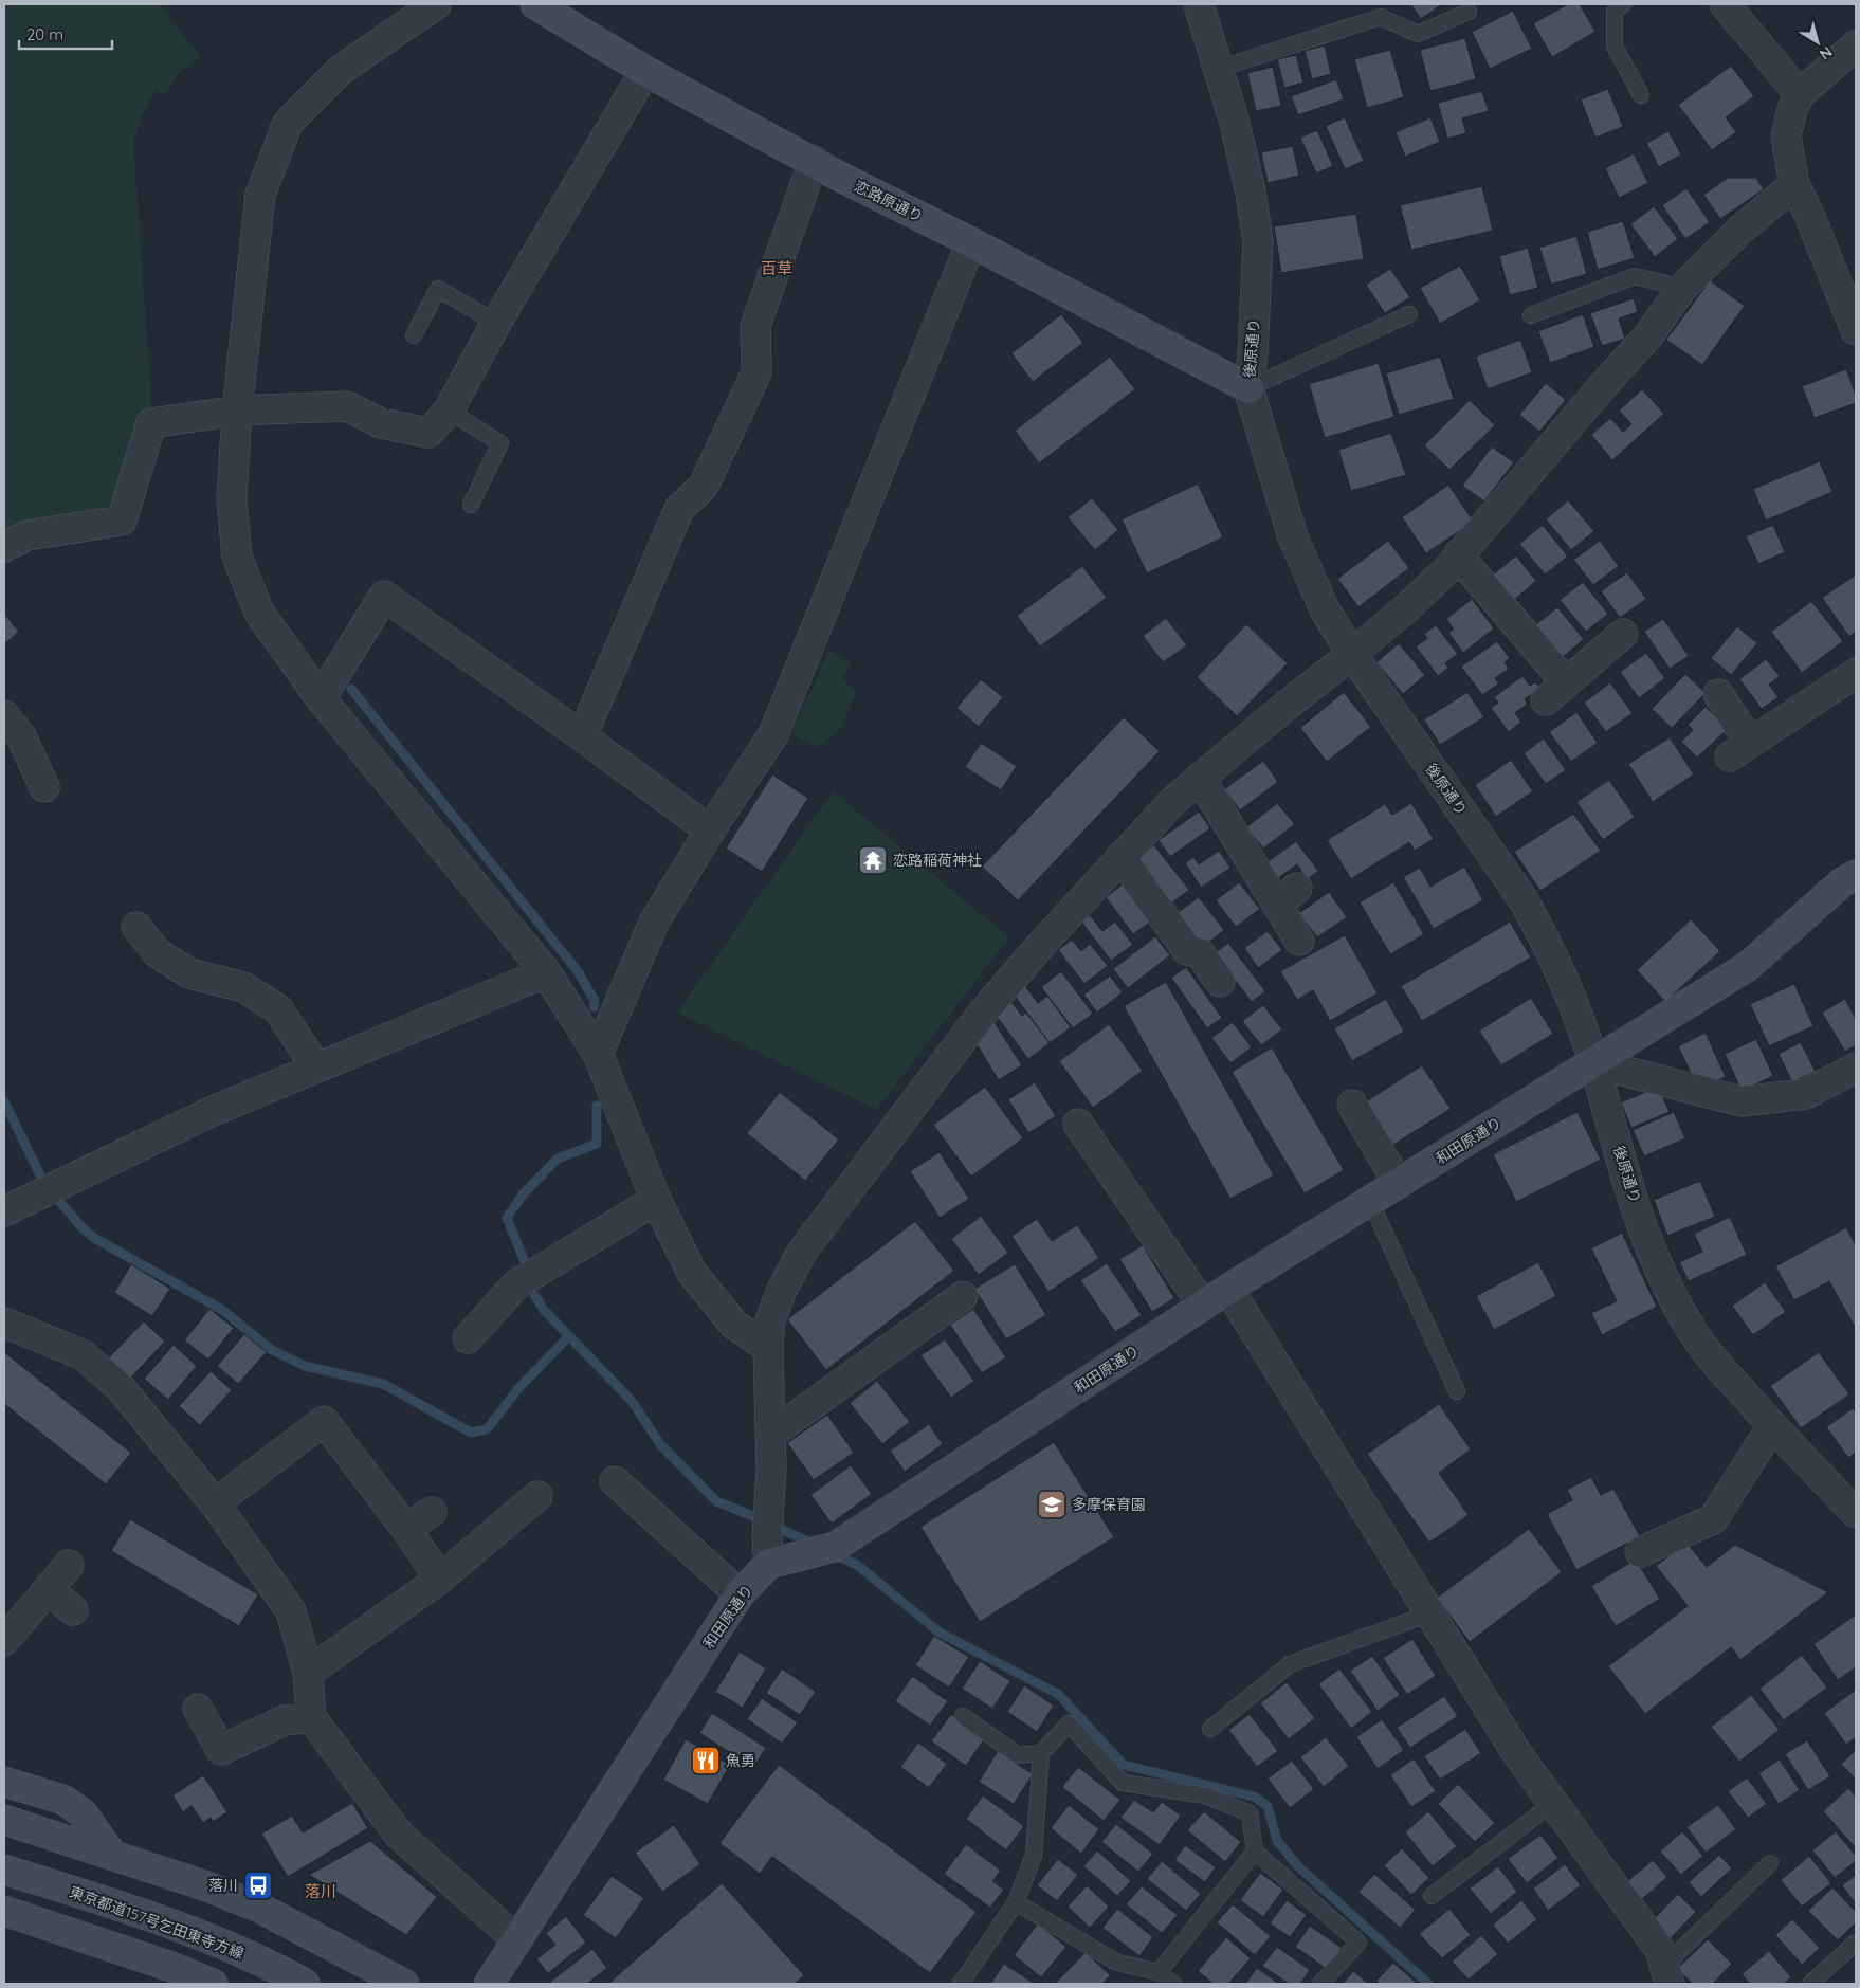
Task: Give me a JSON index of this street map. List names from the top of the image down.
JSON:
{
  "streets": {
    "street": [
      "恋路原通り",
      "後原通り",
      "和田原通り",
      "東京都道157号乞田東寺方線"
    ]
  },
  "crossings": [
    ["恋路原通り", "後原通り"],
    ["後原通り", "和田原通り"]
  ],
  "districts": ["百草", "落川"],
  "places": {
    "temple": ["恋路稲荷神社"],
    "school or university": ["多摩保育園"],
    "restaurant": ["魚勇"],
    "bus stop": ["落川"]
  },
  "scale_bar": "20 m",
  "north": "bottom right"
}
